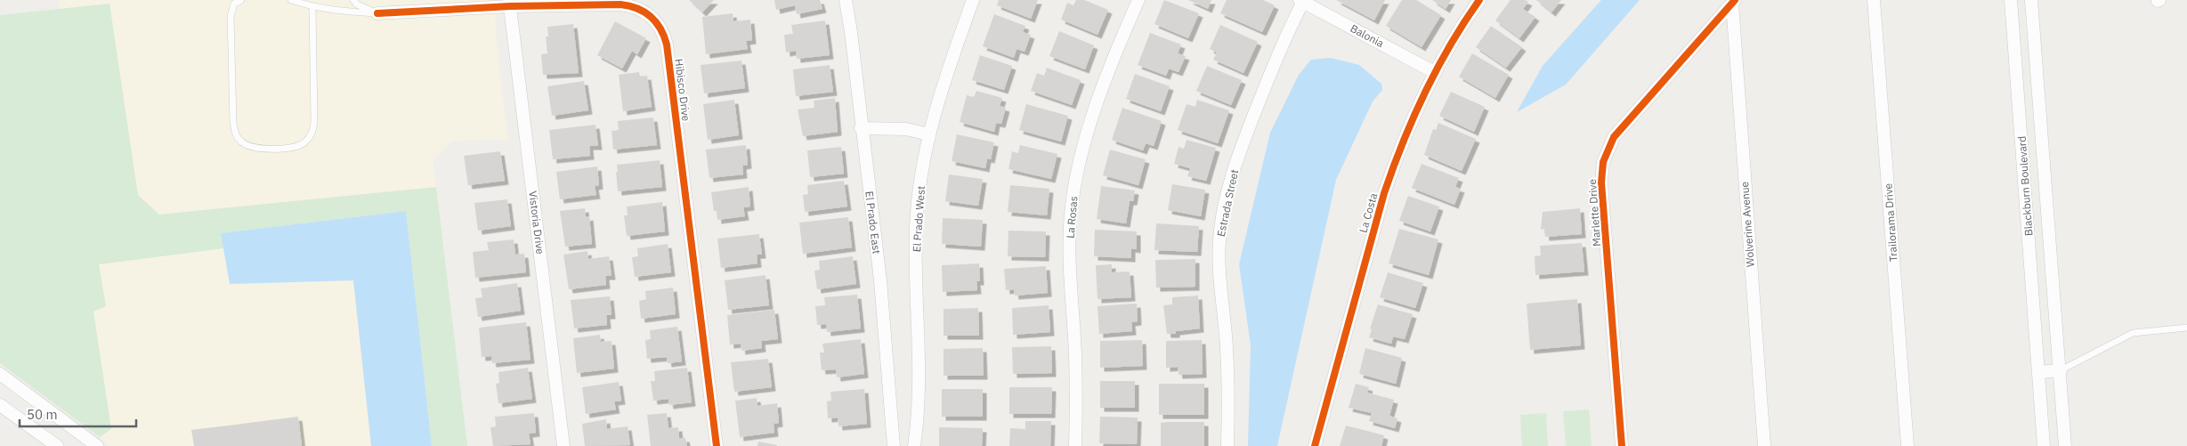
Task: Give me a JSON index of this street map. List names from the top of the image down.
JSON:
{
  "streets": {
    "street": [
      "Balonia",
      "Hibisco Drive",
      "Blackburn Boulevard",
      "Estrada Street",
      "La Costa",
      "Marlette Drive",
      "La Rosas",
      "El Prado West",
      "Vistoria Drive",
      "El Prado East",
      "Trailorama Drive",
      "Wolverine Avenue"
    ]
  },
  "crossings": [
    ["Balonia", "Estrada Street"],
    ["Balonia", "La Costa"],
    ["Hibisco Drive", "Vistoria Drive"],
    ["Marlette Drive", "Wolverine Avenue"]
  ],
  "scale_bar": "50 m"
}
